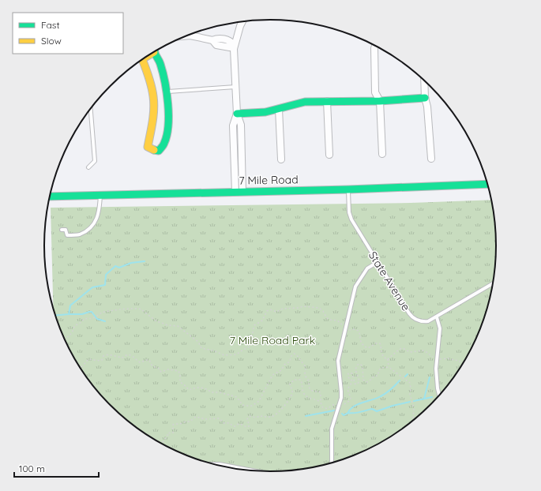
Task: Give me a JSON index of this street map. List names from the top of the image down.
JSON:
{
  "streets": {
    "street": ["7 Mile Road"],
    "lane": ["State Avenue"]
  },
  "crossings": [
    ["7 Mile Road", "State Avenue"]
  ],
  "parks": ["7 Mile Road Park"],
  "legend": ["Fast", "Slow"],
  "scale_bar": "100 m"
}
